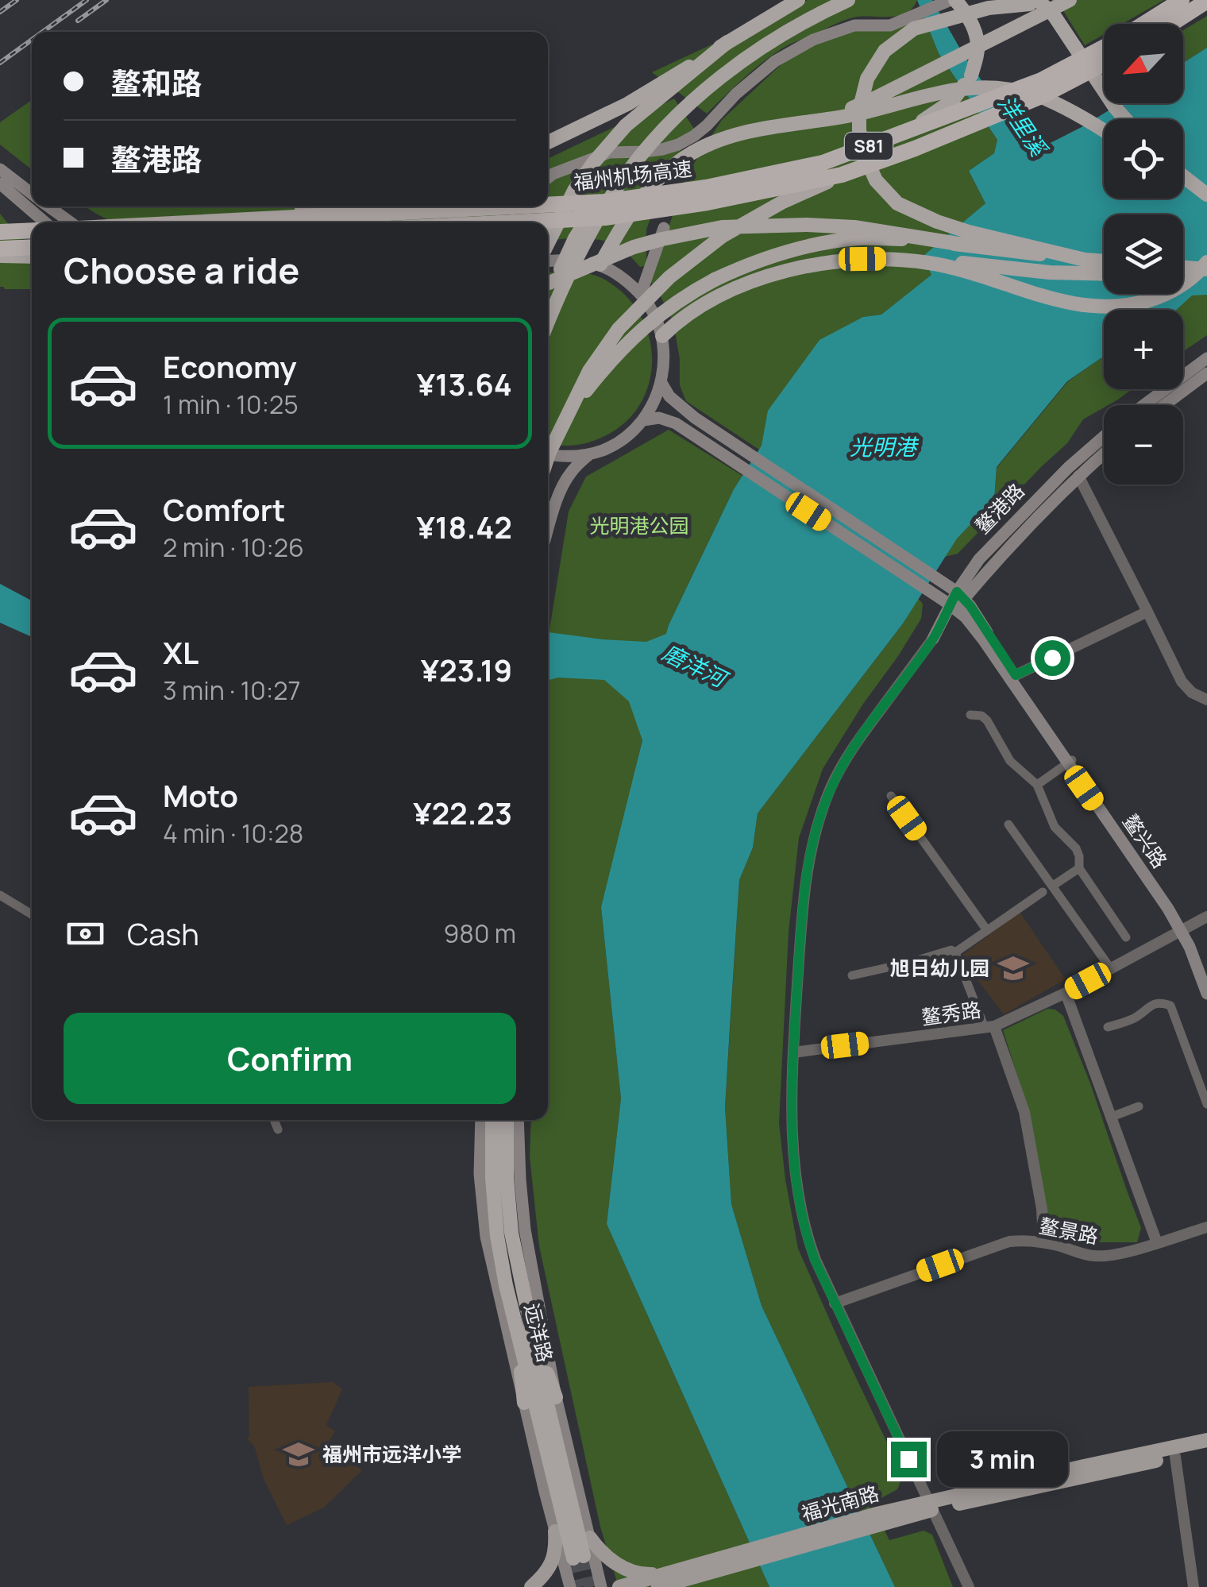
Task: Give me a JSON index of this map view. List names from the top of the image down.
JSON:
{
  "streets": {
    "highway": ["S81", "福州机场高速", "远洋路"],
    "main road": ["鳌港路", "鳌兴路", "福光南路"],
    "street": ["鳌秀路", "鳌景路"]
  },
  "crossings": [
    ["鳌港路", "鳌兴路"],
    ["鳌港路", "鳌秀路"],
    ["鳌港路", "鳌景路"],
    ["鳌港路", "福光南路"],
    ["鳌兴路", "鳌秀路"]
  ],
  "water": ["洋里溪", "光明港", "磨洋河"],
  "parks": ["光明港公园"],
  "places": {
    "school or university": ["旭日幼儿园", "福州市远洋小学"]
  },
  "north": "bottom left",
  "page": {
    "map_buttons": ["+", "−"],
    "banner": ["鳌和路", "鳌港路"],
    "heading": "Choose a ride",
    "list": [
      {
        "name": "Economy",
        "note": "1 min · 10:25",
        "value": "¥13.64"
      },
      {
        "name": "Comfort",
        "note": "2 min · 10:26",
        "value": "¥18.42"
      },
      {
        "name": "XL",
        "note": "3 min · 10:27",
        "value": "¥23.19"
      },
      {
        "name": "Moto",
        "note": "4 min · 10:28",
        "value": "¥22.23"
      }
    ],
    "pay": ["Cash", "980 m"],
    "buttons": "Confirm",
    "bubble": "3 min"
  }
}
